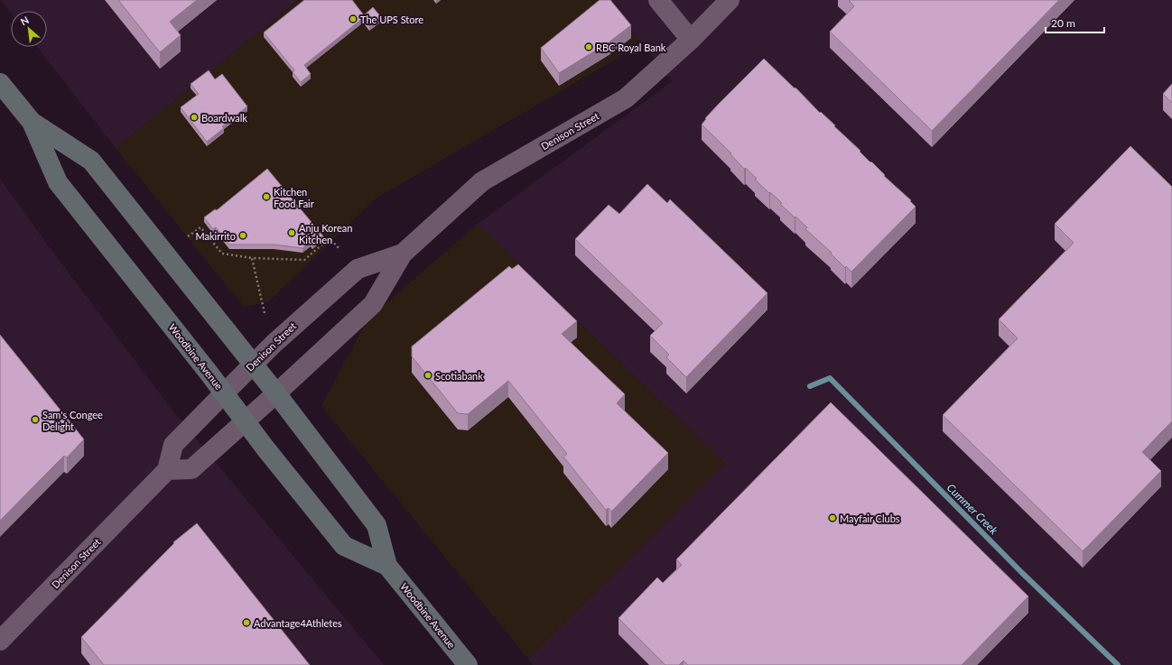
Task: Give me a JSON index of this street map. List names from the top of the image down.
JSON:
{
  "streets": {
    "main road": ["Woodbine Avenue"],
    "street": ["Denison Street"]
  },
  "crossings": [
    ["Denison Street", "Woodbine Avenue"]
  ],
  "water": ["Cummer Creek"],
  "places": [
    "The UPS Store",
    "RBC Royal Bank",
    "Boardwalk",
    "Kitchen Food Fair",
    "Anju Korean Kitchen",
    "Makirrito",
    "Scotiabank",
    "Sam's Congee Delight",
    "Mayfair Clubs",
    "Advantage4Athletes"
  ],
  "scale_bar": "20 m",
  "north": "top left"
}
